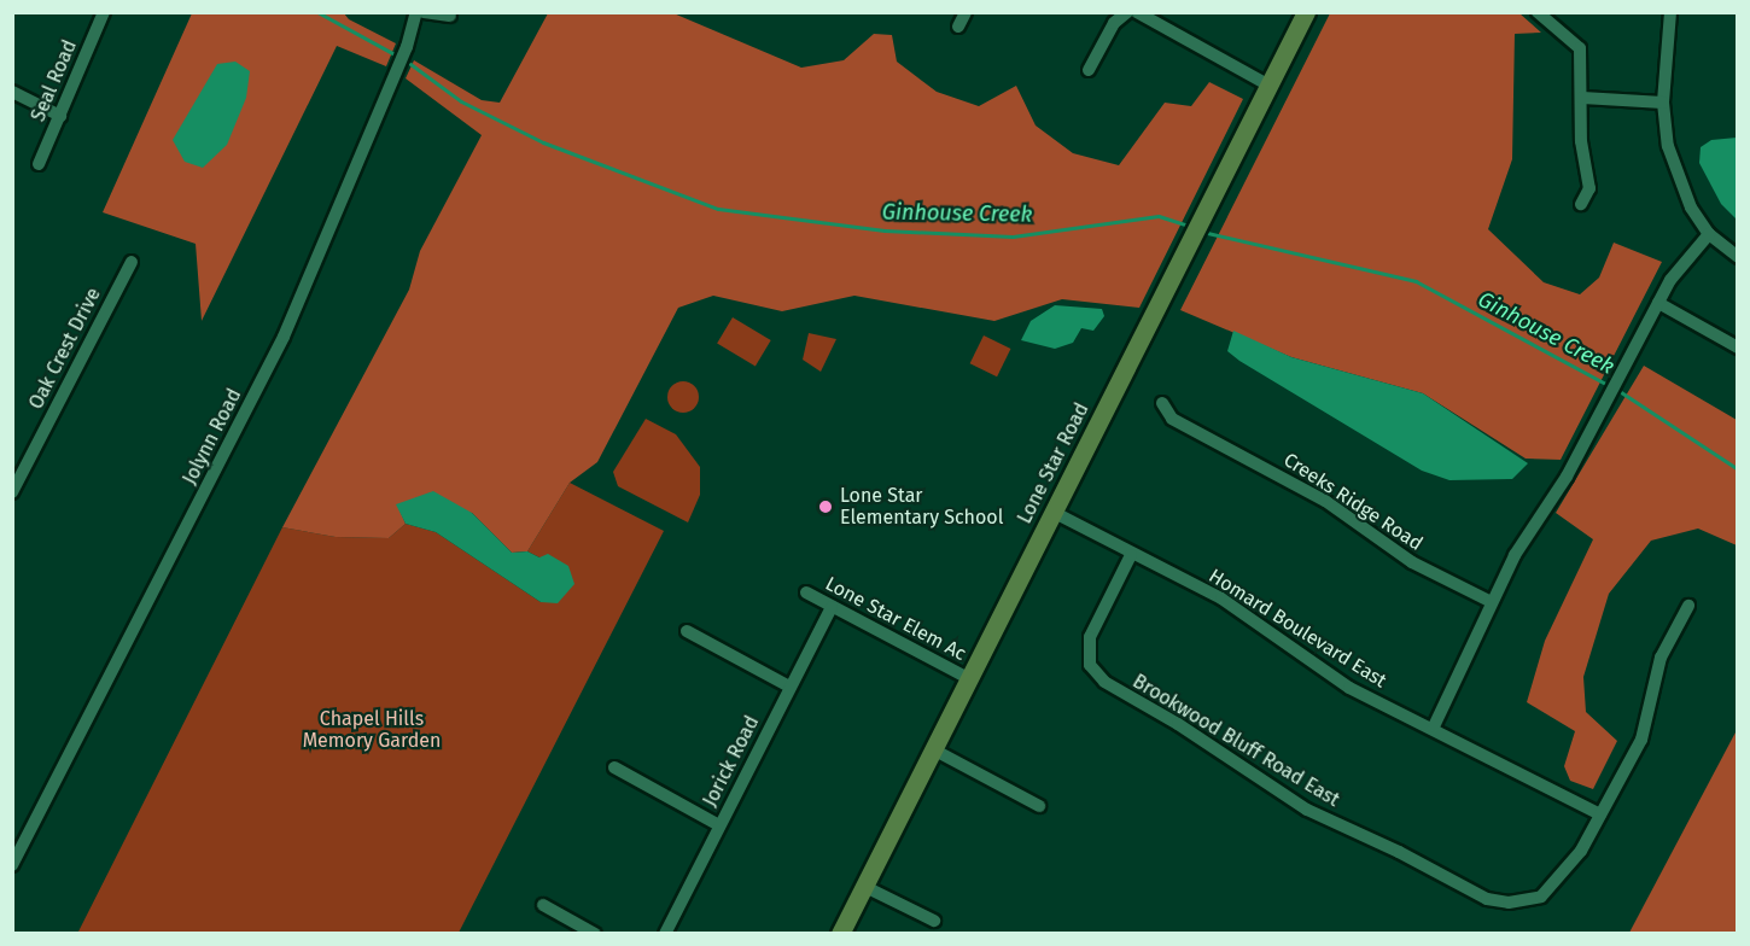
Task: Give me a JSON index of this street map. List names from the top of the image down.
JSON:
{
  "streets": {
    "street": [
      "Seal Road",
      "Oak Crest Drive",
      "Jolynn Road",
      "Lone Star Road",
      "Creeks Ridge Road",
      "Lone Star Elem Ac",
      "Homard Boulevard East",
      "Brookwood Bluff Road East",
      "Jorick Road"
    ]
  },
  "crossings": [
    ["Lone Star Road", "Lone Star Elem Ac"],
    ["Lone Star Road", "Homard Boulevard East"],
    ["Lone Star Elem Ac", "Jorick Road"],
    ["Homard Boulevard East", "Brookwood Bluff Road East"]
  ],
  "water": ["Ginhouse Creek"],
  "parks": ["Chapel Hills Memory Garden"],
  "places": ["Lone Star Elementary School"]
}
